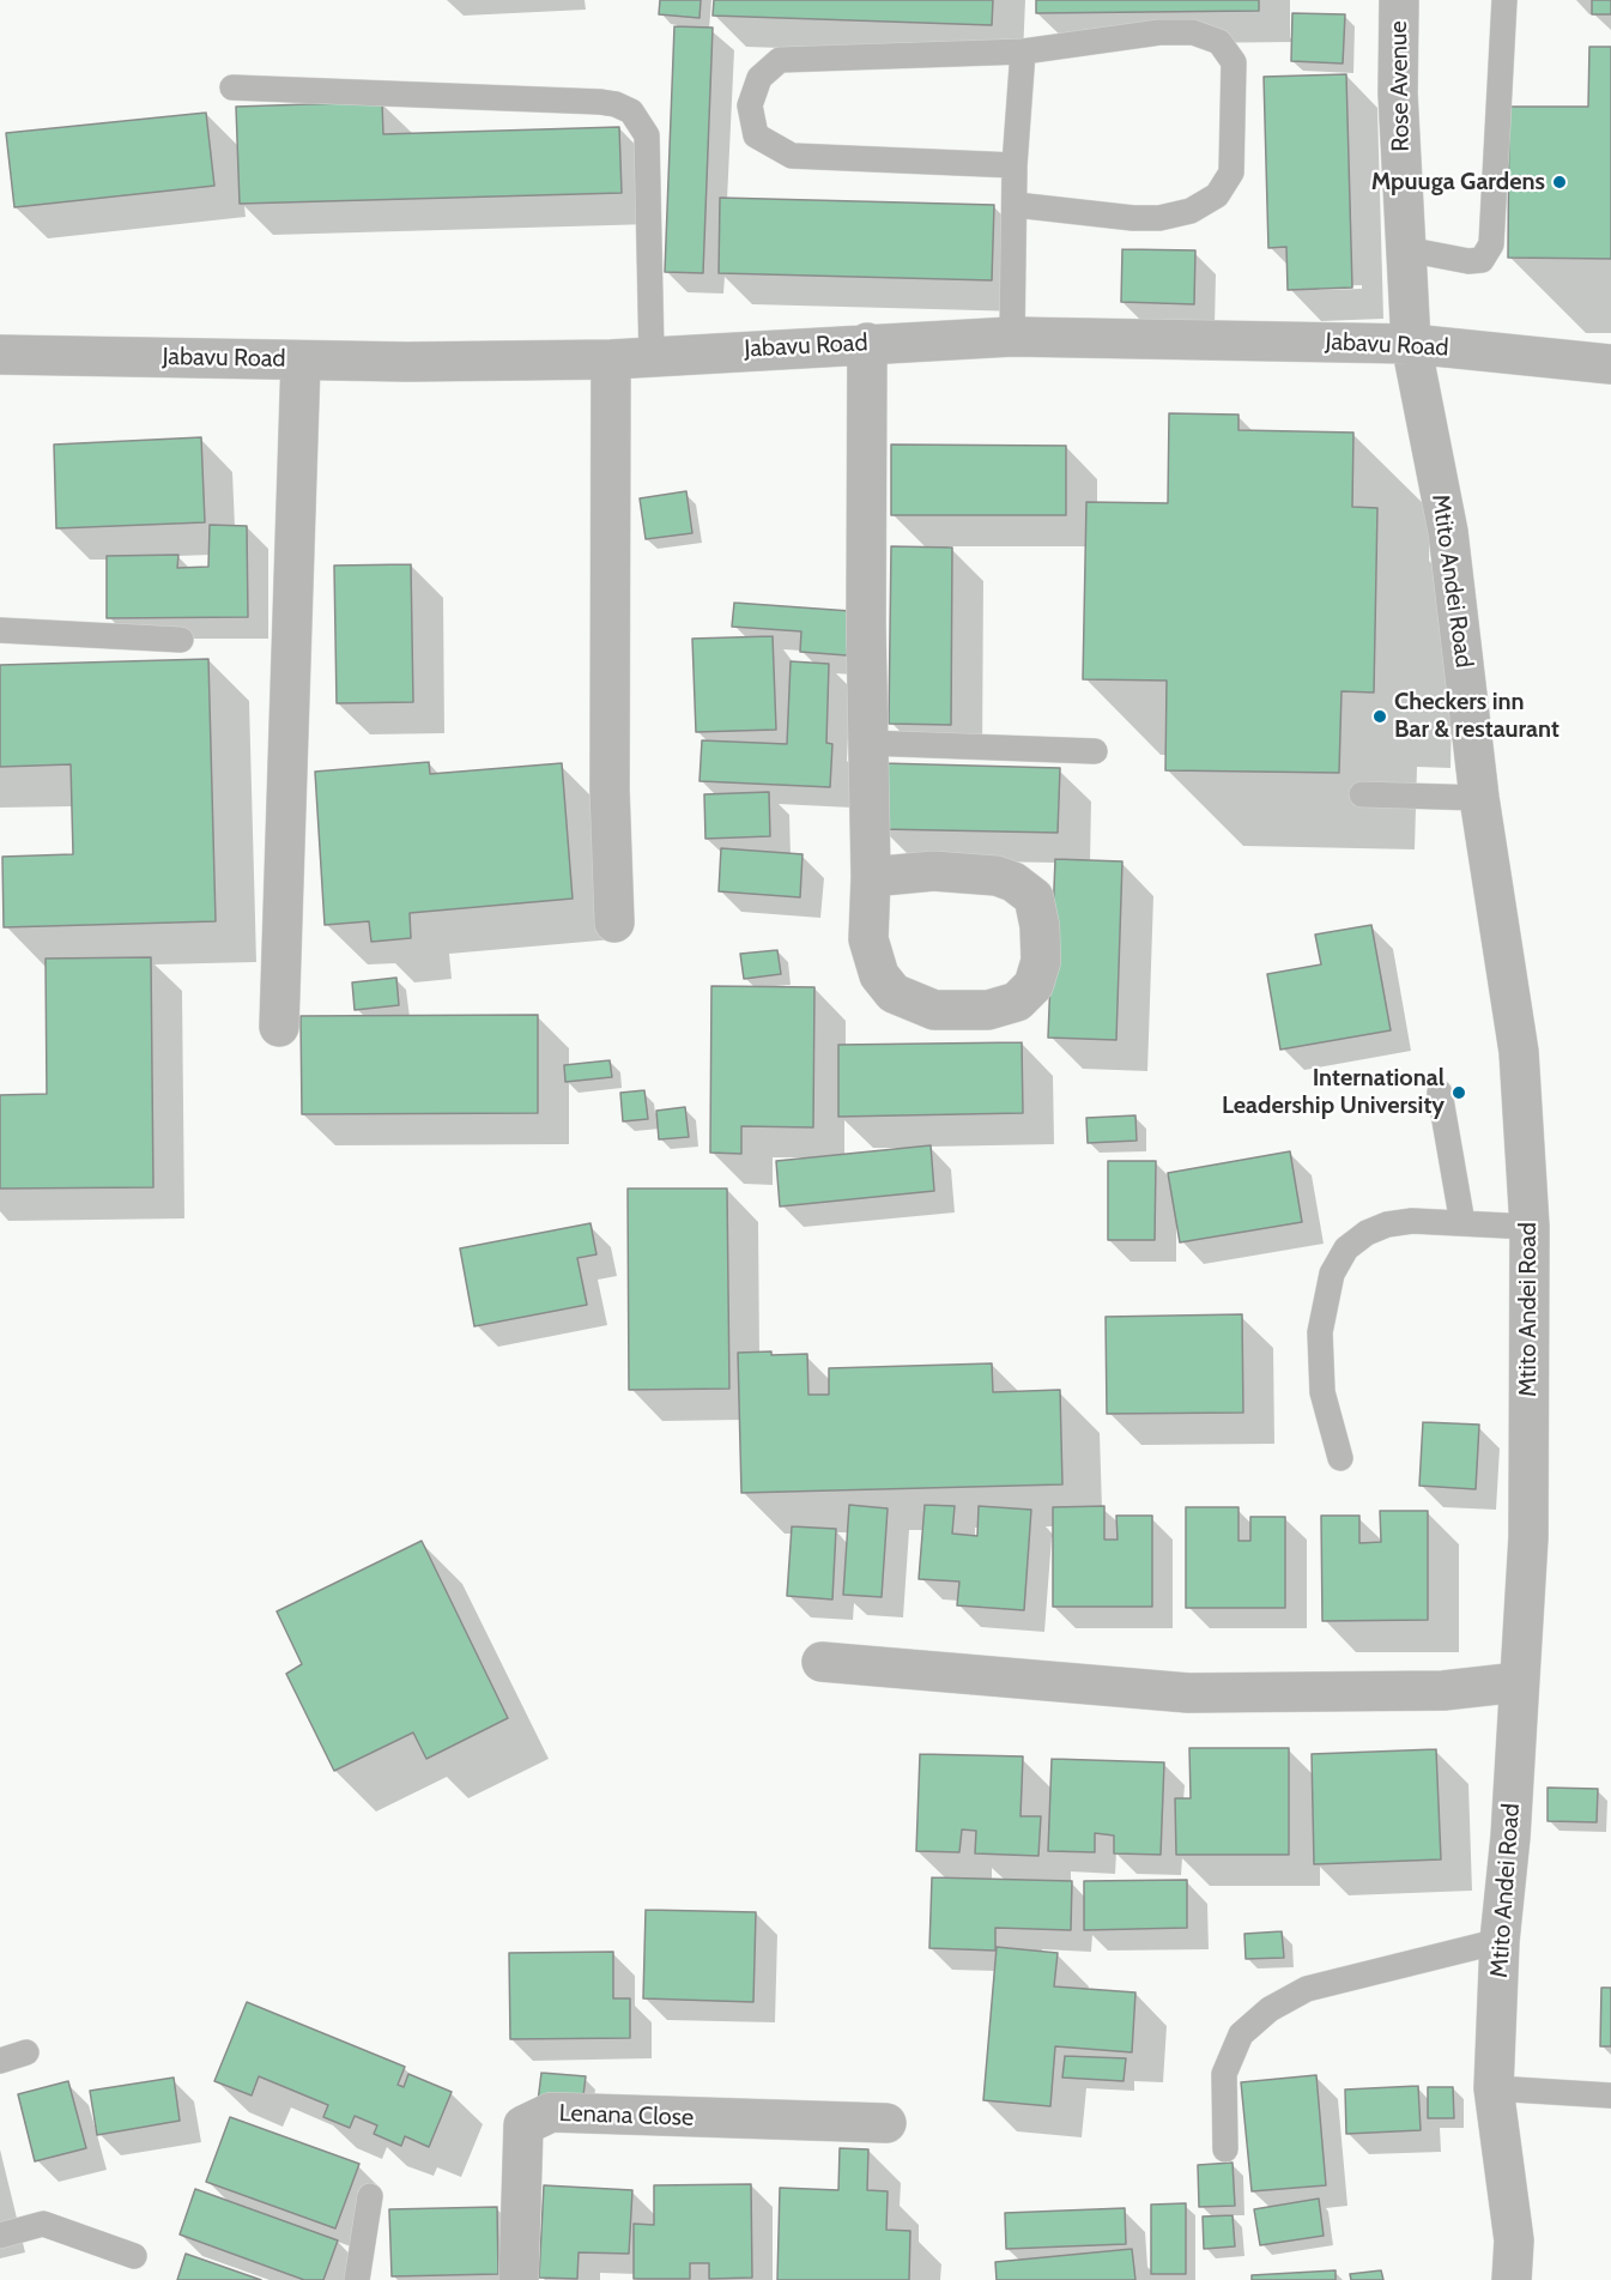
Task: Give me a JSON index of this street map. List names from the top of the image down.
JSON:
{
  "streets": {
    "street": [
      "Rose Avenue",
      "Jabavu Road",
      "Mtito Andei Road",
      "Lenana Close"
    ]
  },
  "crossings": [
    ["Rose Avenue", "Jabavu Road"],
    ["Rose Avenue", "Mtito Andei Road"],
    ["Jabavu Road", "Mtito Andei Road"]
  ],
  "places": ["Mpuuga Gardens", "Checkers inn Bar & restaurant", "International Leadership University"]
}
